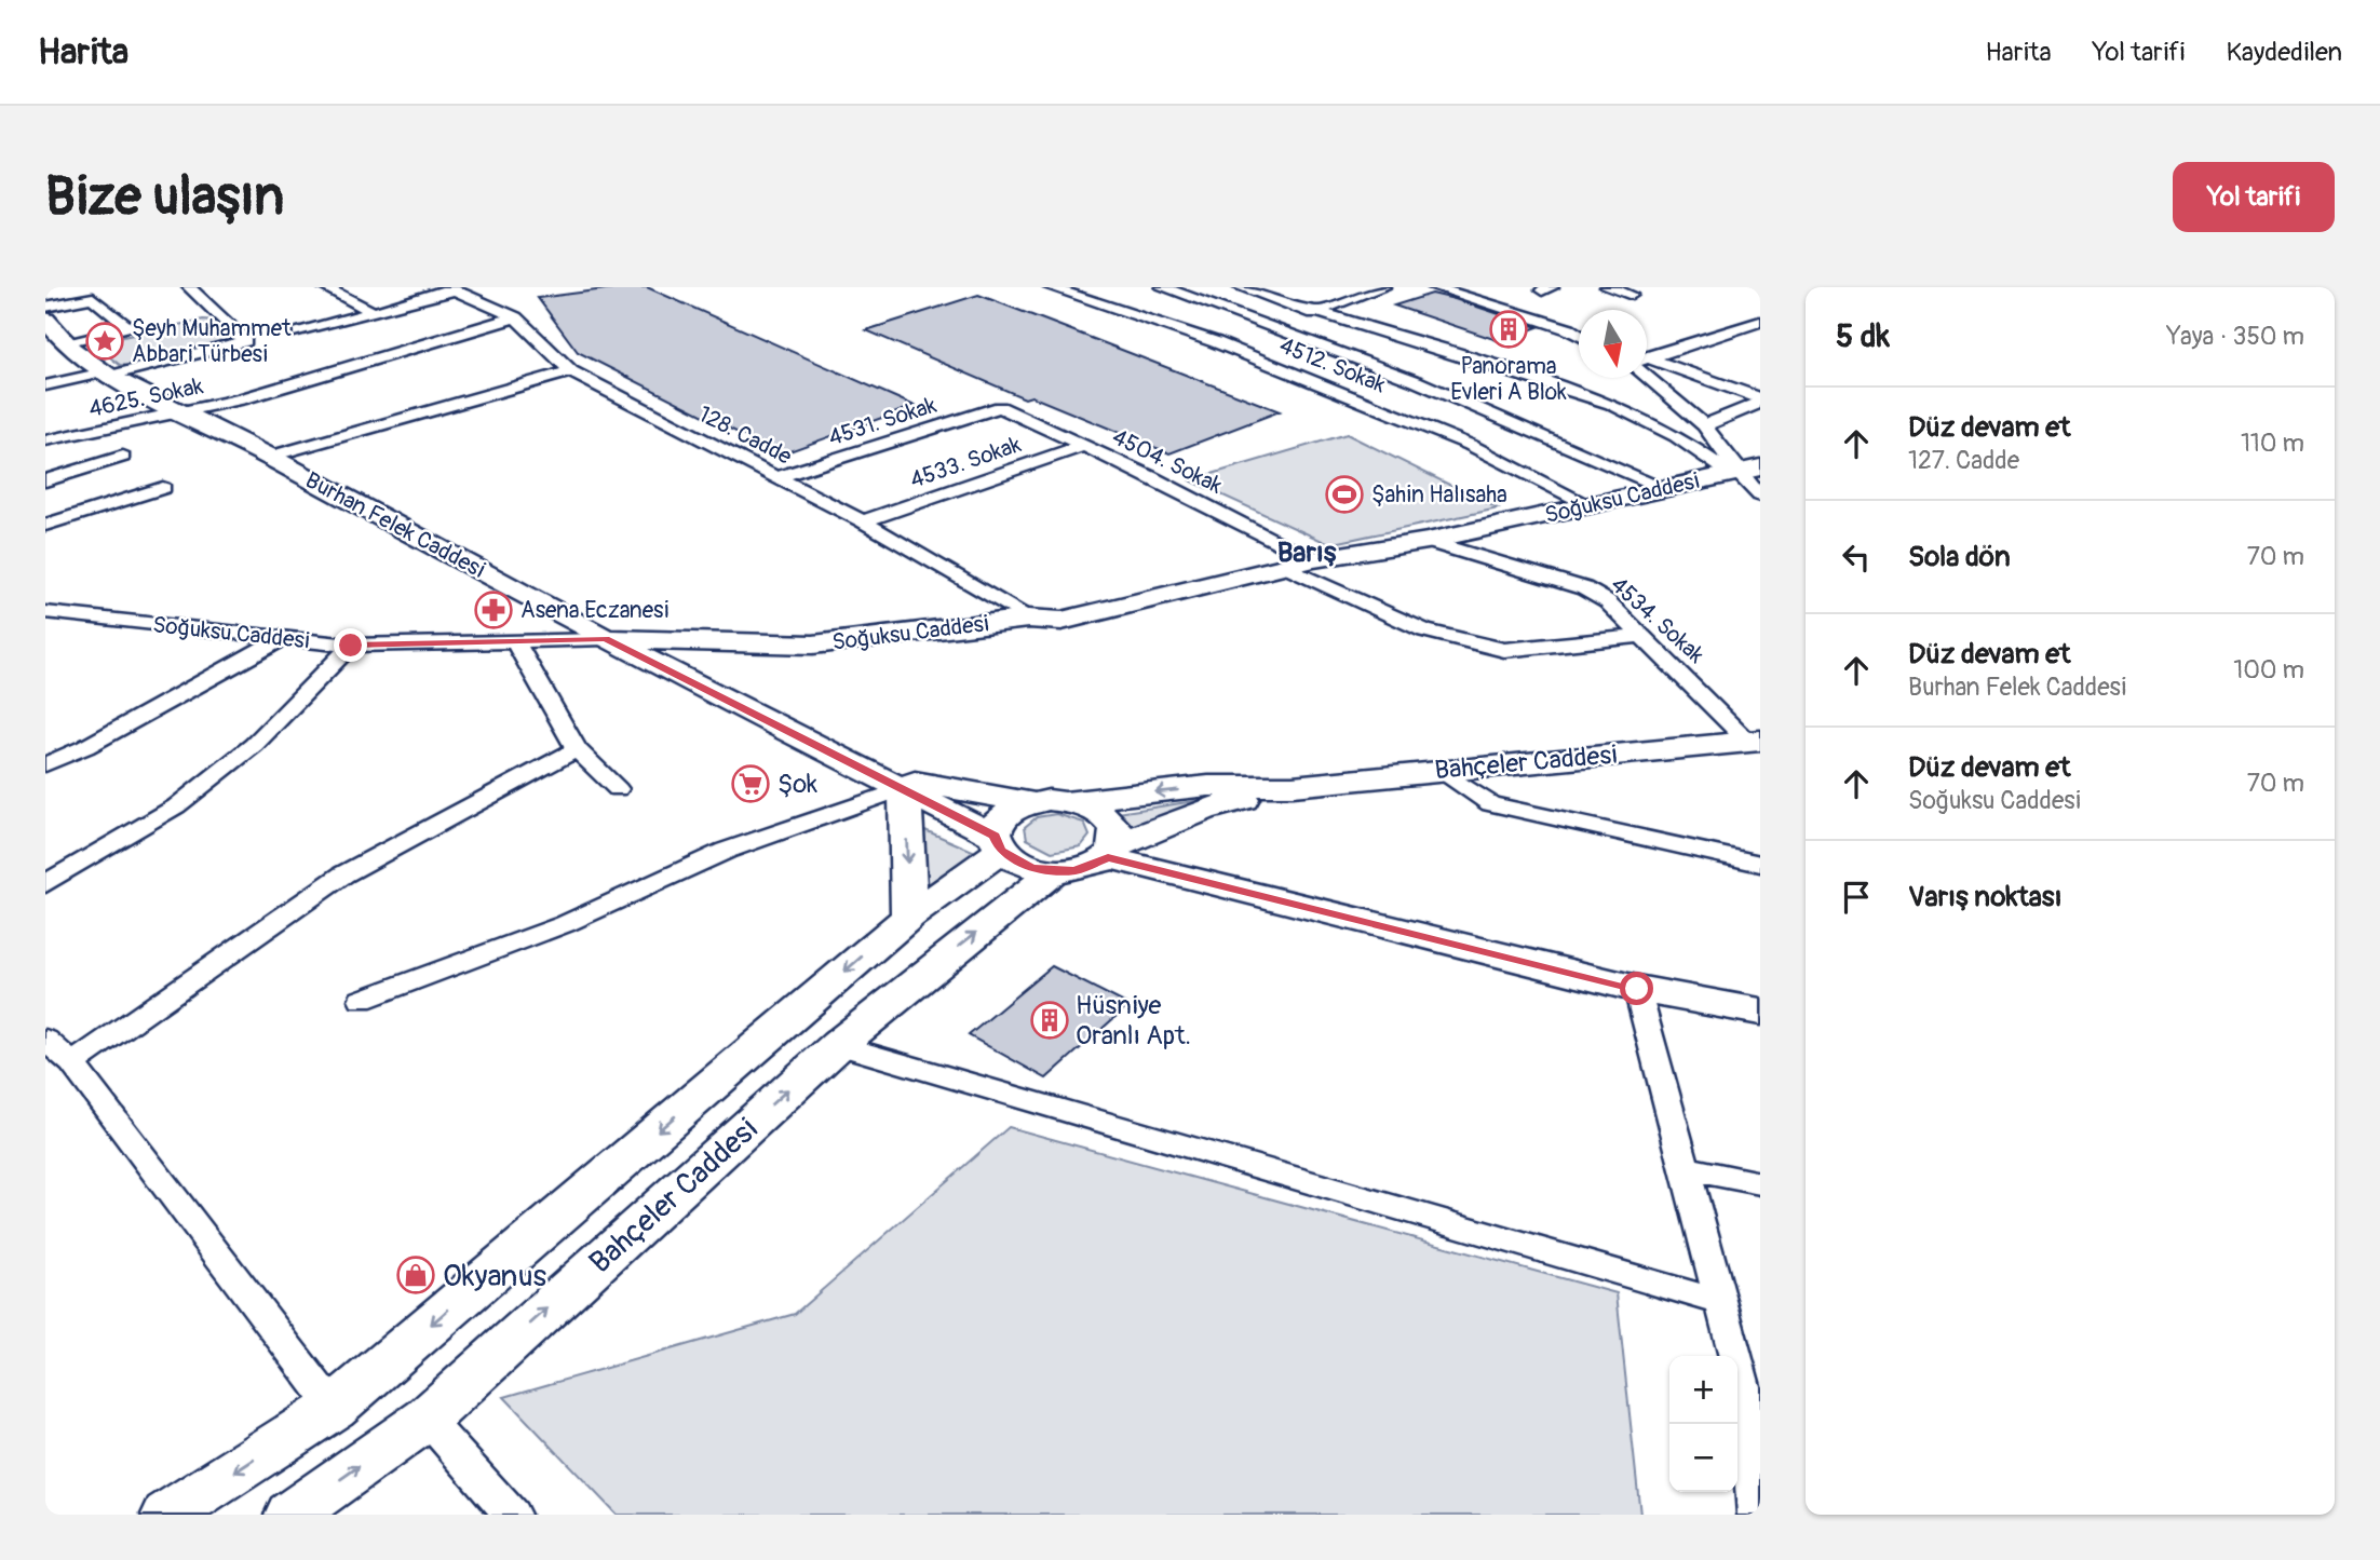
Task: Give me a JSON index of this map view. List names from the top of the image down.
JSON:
{
  "streets": {
    "street": [
      "4512. Sokak",
      "4625. Sokak",
      "4531. Sokak",
      "128. Cadde",
      "4504. Sokak",
      "4533. Sokak",
      "Soğuksu Caddesi",
      "Burhan Felek Caddesi",
      "4534. Sokak",
      "Bahçeler Caddesi"
    ]
  },
  "crossings": [
    ["4512. Sokak", "Soğuksu Caddesi"],
    ["4625. Sokak", "128. Cadde"],
    ["4625. Sokak", "Burhan Felek Caddesi"],
    ["4531. Sokak", "128. Cadde"],
    ["4531. Sokak", "4504. Sokak"],
    ["128. Cadde", "4533. Sokak"],
    ["128. Cadde", "Soğuksu Caddesi"],
    ["4504. Sokak", "4533. Sokak"],
    ["4504. Sokak", "Soğuksu Caddesi"],
    ["Soğuksu Caddesi", "Burhan Felek Caddesi"],
    ["Soğuksu Caddesi", "4534. Sokak"],
    ["4534. Sokak", "Bahçeler Caddesi"]
  ],
  "districts": ["Barış"],
  "places": {
    "building": ["Panorama Evleri A Blok", "Hüsniye Oranlı Apt."],
    "place": ["Şeyh Muhammet Abbari Türbesi"],
    "sports": ["Şahin Halısaha"],
    "pharmacy": ["Asena Eczanesi"],
    "supermarket": ["Şok"],
    "shop": ["Okyanus"]
  },
  "north": "bottom",
  "page": {
    "header": "Harita",
    "nav": ["Harita", "Yol tarifi", "Kaydedilen"],
    "buttons": "Yol tarifi",
    "title": "Bize ulaşın",
    "heading": ["5 dk", "Yaya · 350 m"],
    "list": [
      ["Düz devam et", "127. Cadde", "110 m"],
      ["Sola dön", "70 m"],
      ["Düz devam et", "Burhan Felek Caddesi", "100 m"],
      ["Düz devam et", "Soğuksu Caddesi", "70 m"],
      "Varış noktası"
    ],
    "map_buttons": ["+", "−"]
  }
}
